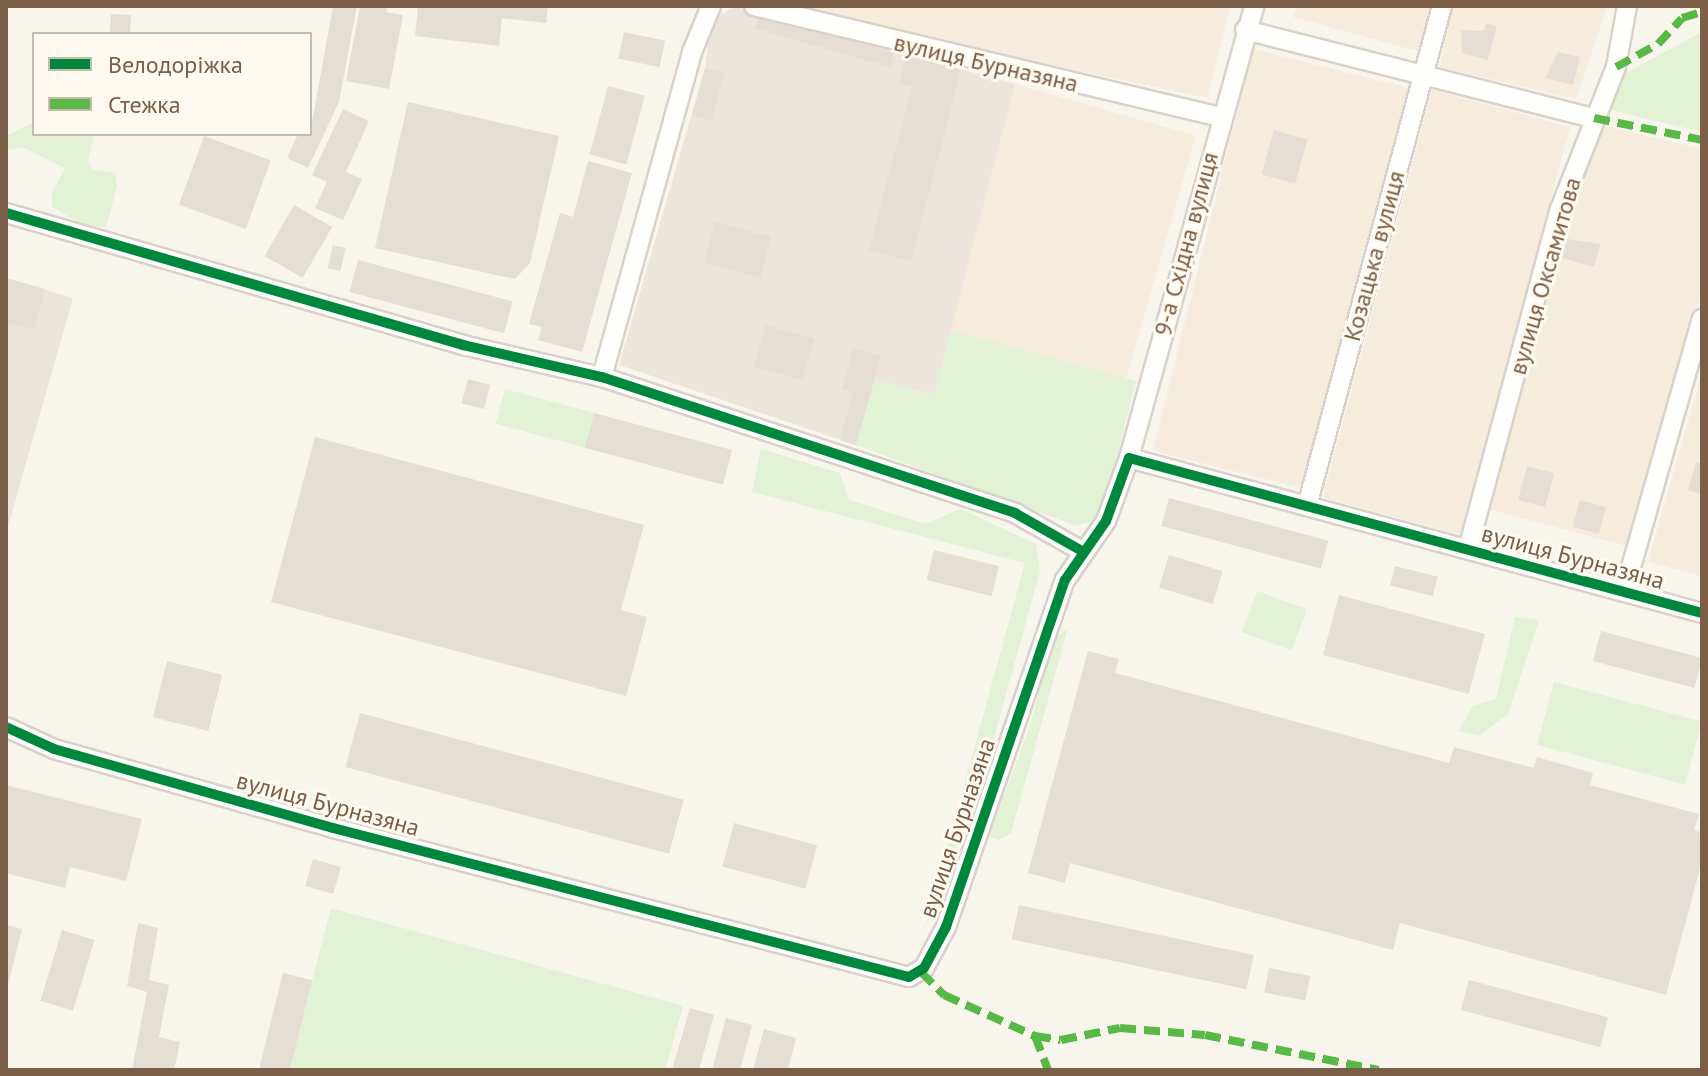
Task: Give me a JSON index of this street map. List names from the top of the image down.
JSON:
{
  "streets": {
    "street": [
      "вулиця Бурназяна",
      "9-а Східна вулиця",
      "Козацька вулиця",
      "вулиця Оксамитова"
    ]
  },
  "crossings": [
    ["вулиця Бурназяна", "9-а Східна вулиця"],
    ["вулиця Бурназяна", "Козацька вулиця"],
    ["вулиця Бурназяна", "вулиця Оксамитова"]
  ],
  "legend": ["Велодоріжка", "Стежка"]
}
